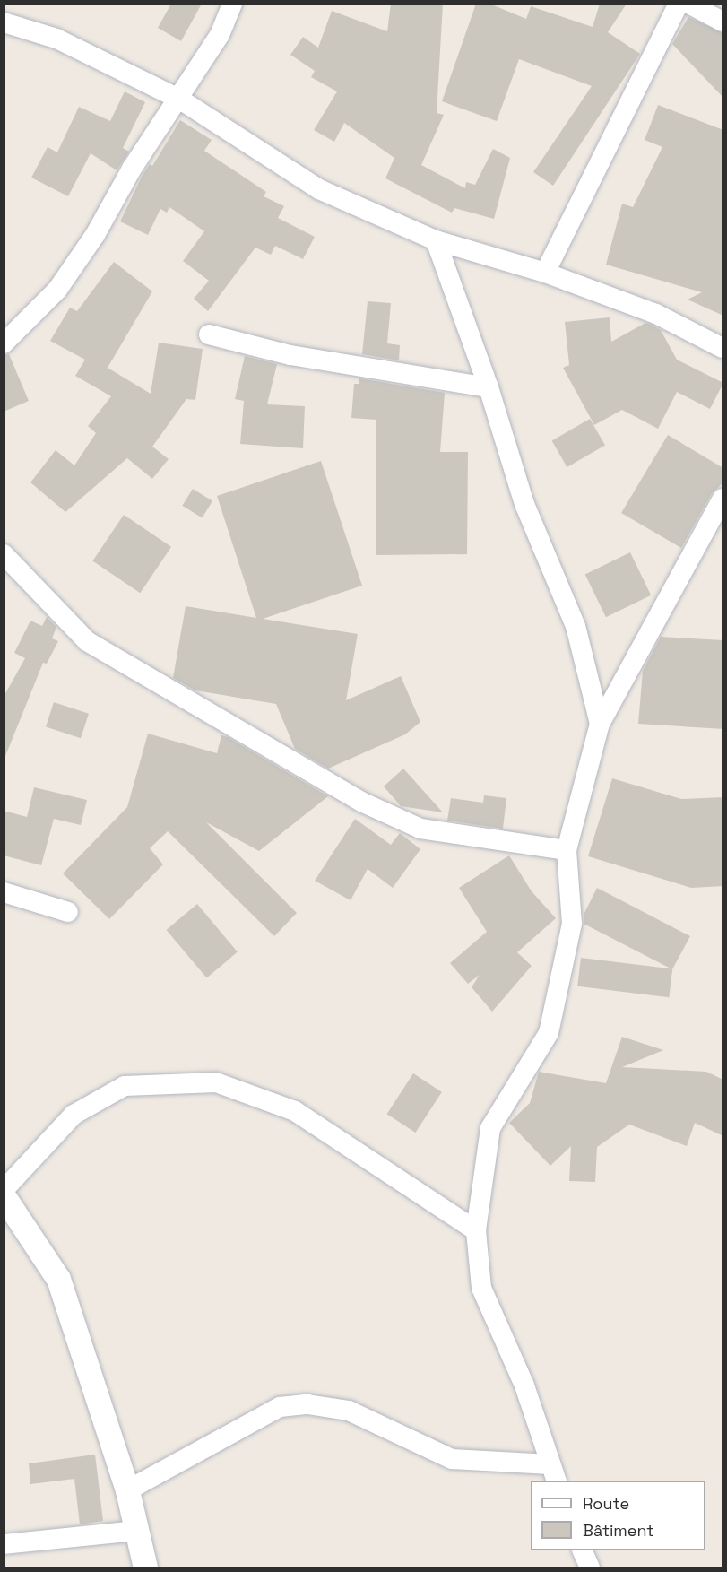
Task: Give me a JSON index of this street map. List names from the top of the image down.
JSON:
{
  "legend": ["Route", "Bâtiment"]
}
